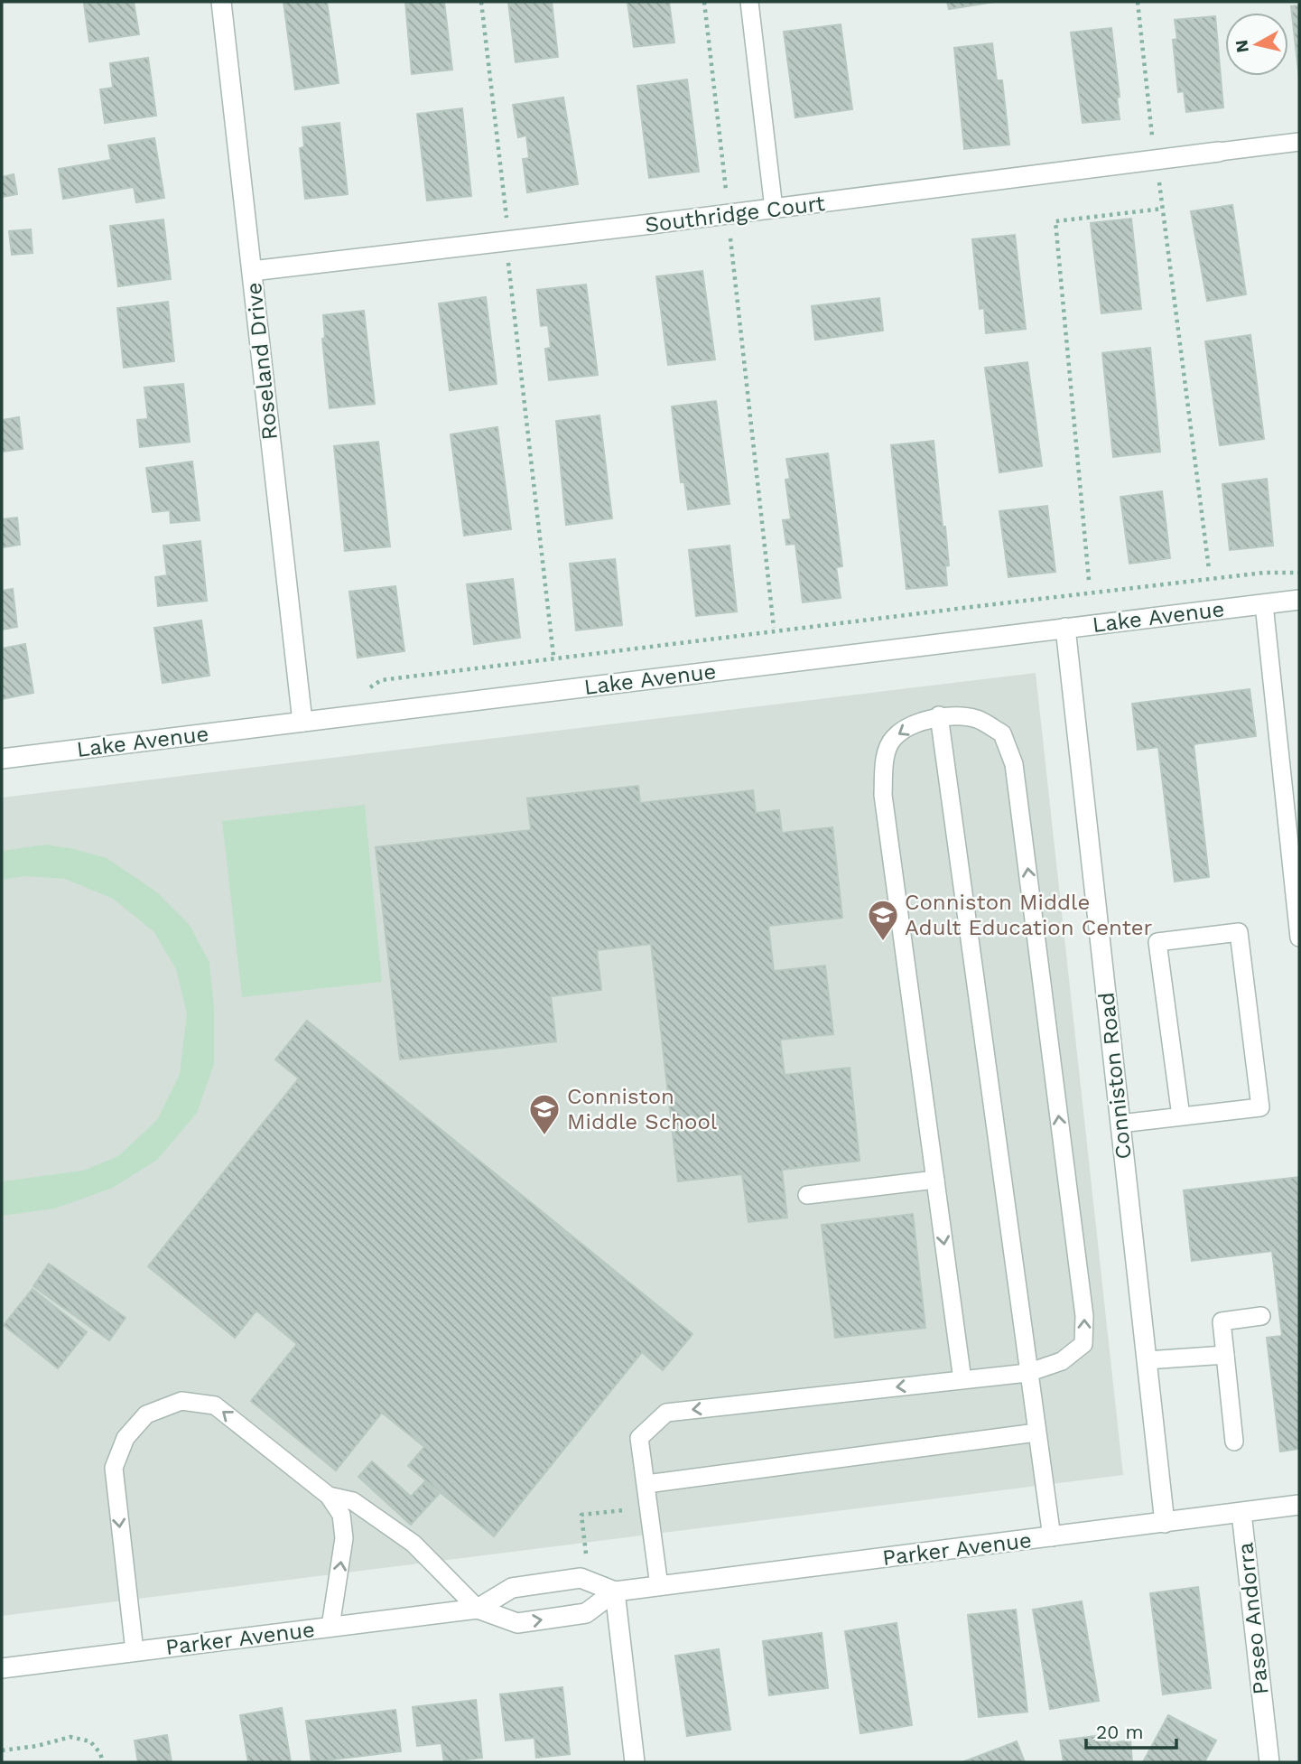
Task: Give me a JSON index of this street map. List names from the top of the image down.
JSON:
{
  "streets": {
    "street": [
      "Southridge Court",
      "Roseland Drive",
      "Lake Avenue",
      "Conniston Road",
      "Parker Avenue",
      "Paseo Andorra"
    ]
  },
  "crossings": [
    ["Southridge Court", "Roseland Drive"],
    ["Roseland Drive", "Lake Avenue"],
    ["Lake Avenue", "Conniston Road"],
    ["Conniston Road", "Parker Avenue"],
    ["Parker Avenue", "Paseo Andorra"]
  ],
  "places": {
    "school or university": ["Conniston Middle Adult Education Center", "Conniston Middle School"]
  },
  "scale_bar": "20 m",
  "north": "left"
}
